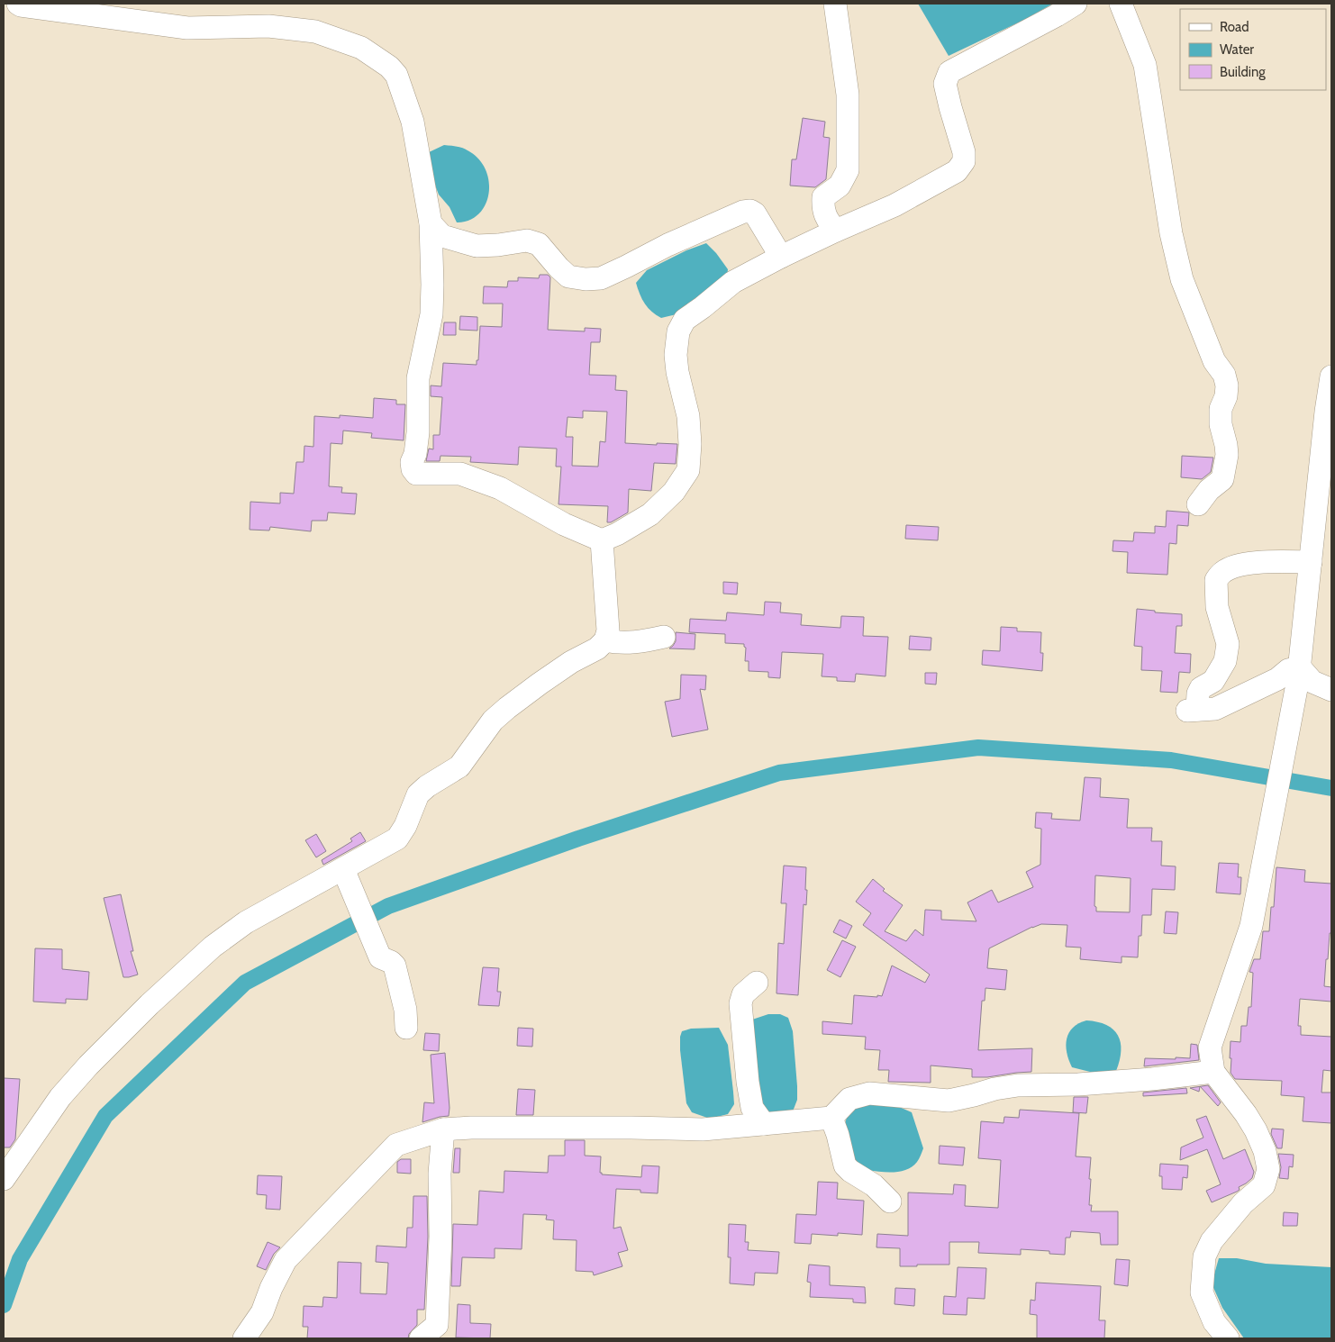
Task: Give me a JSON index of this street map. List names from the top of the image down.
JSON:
{
  "legend": ["Road", "Water", "Building"]
}
